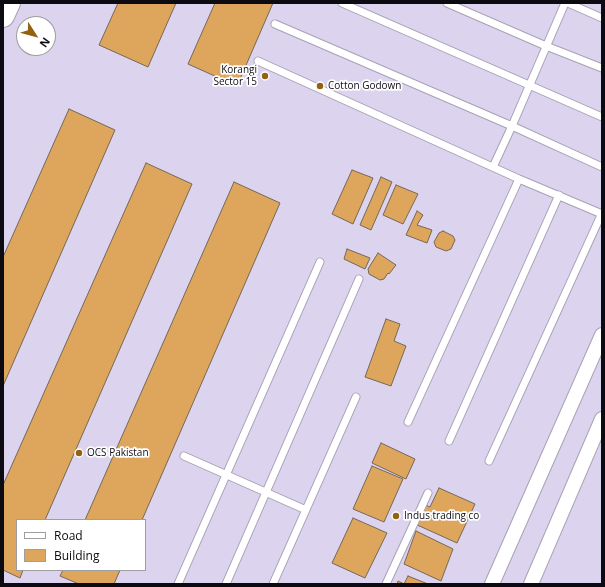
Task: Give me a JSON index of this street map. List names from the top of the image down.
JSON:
{
  "places": [
    "Korangi Sector 15",
    "Cotton Godown",
    "OCS Pakistan",
    "Indus trading co"
  ],
  "legend": ["Road", "Building"],
  "north": "bottom right"
}
